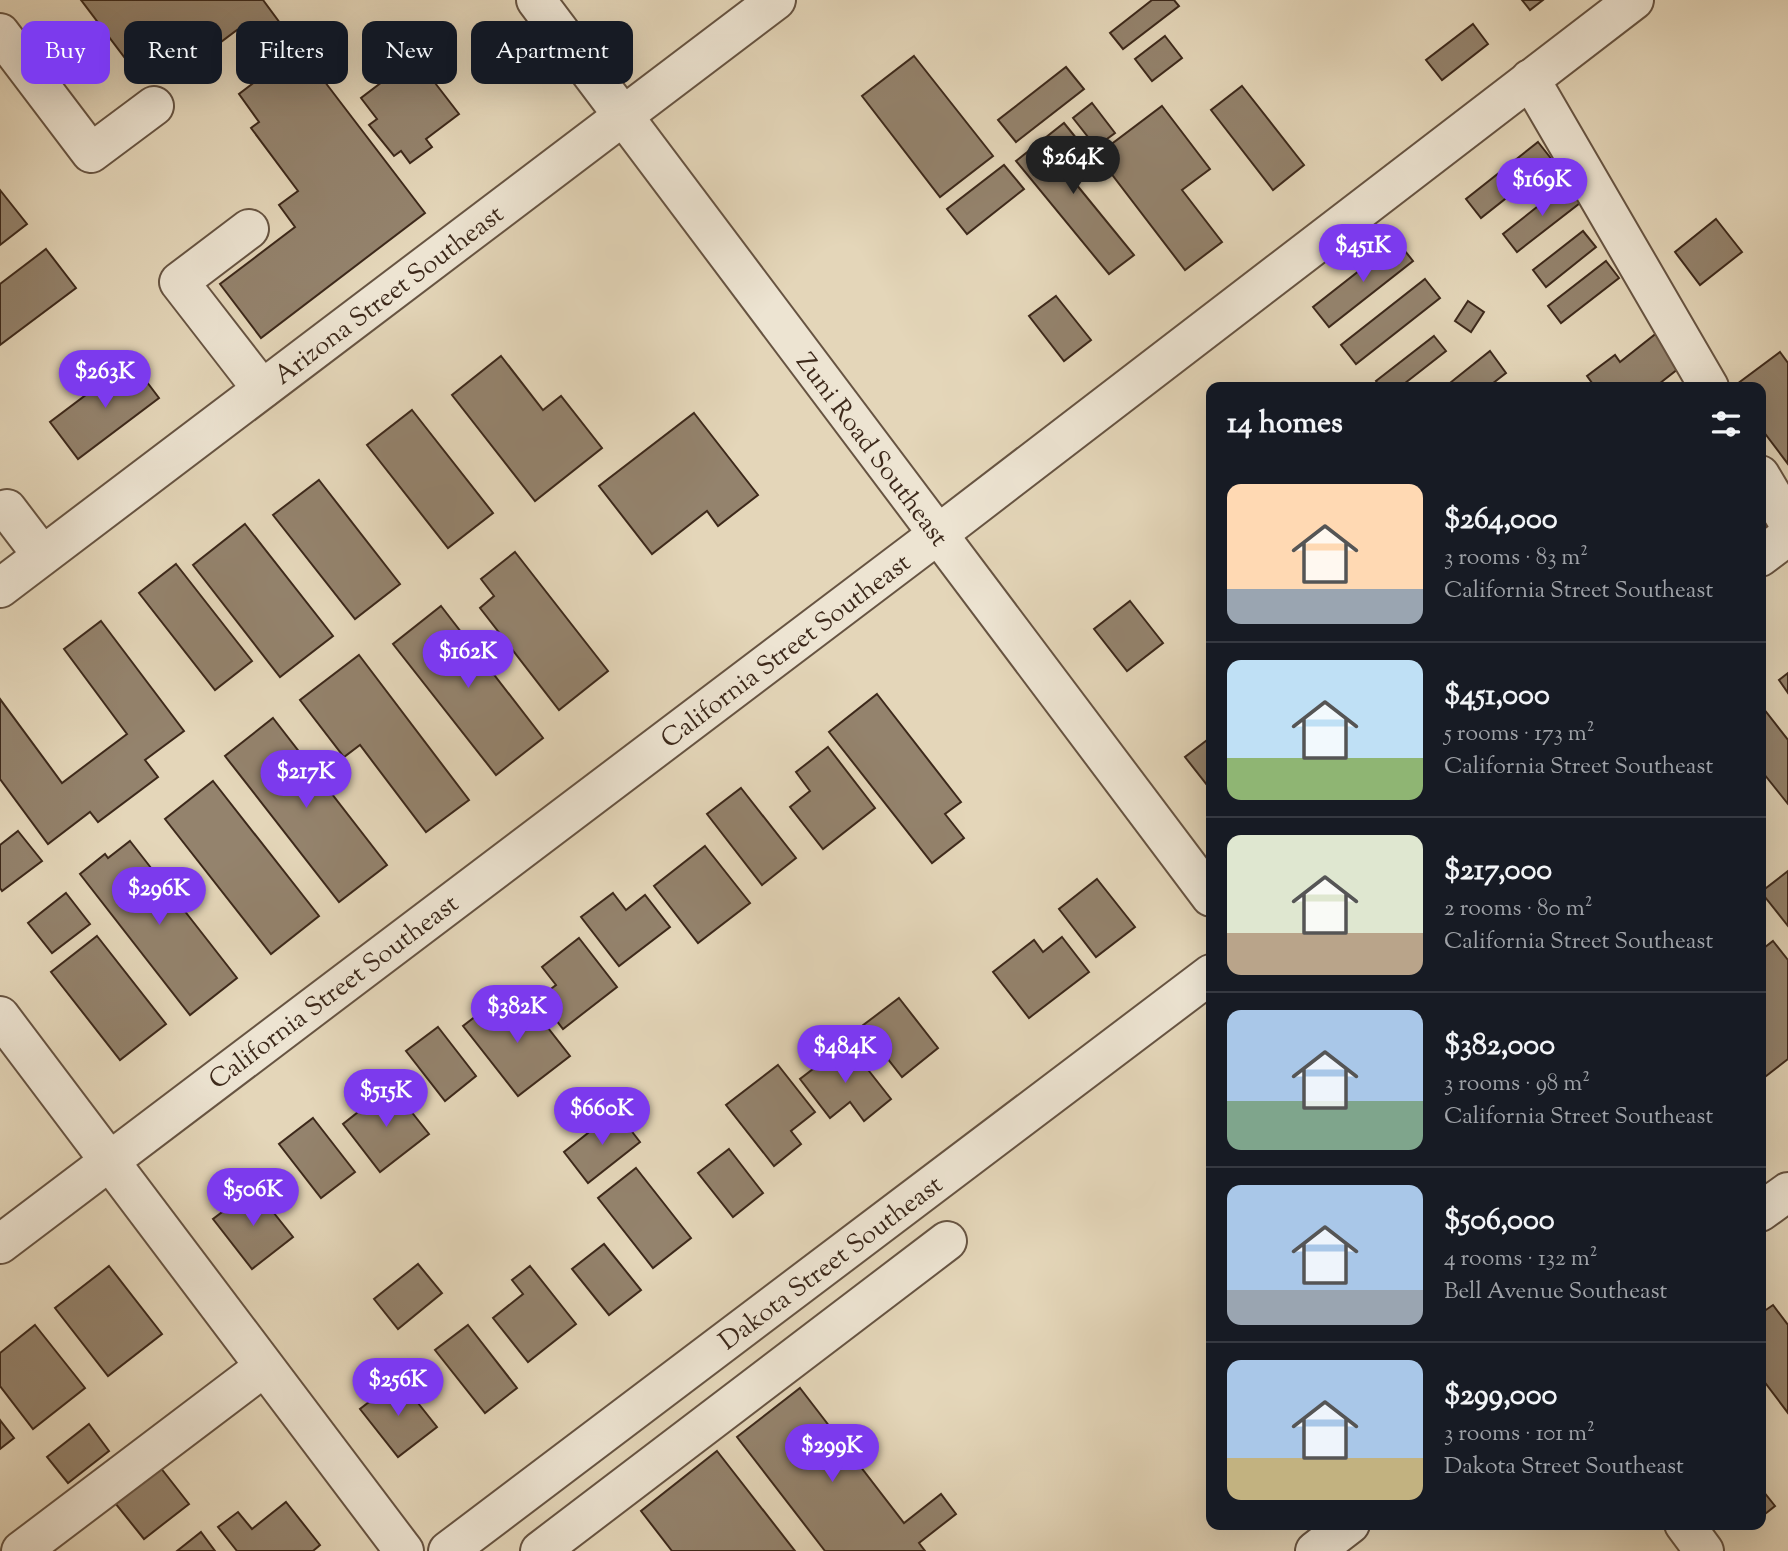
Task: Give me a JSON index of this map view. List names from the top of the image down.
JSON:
{
  "streets": {
    "street": [
      "Arizona Street Southeast",
      "Zuni Road Southeast",
      "California Street Southeast",
      "Dakota Street Southeast"
    ]
  },
  "crossings": [
    ["Arizona Street Southeast", "Zuni Road Southeast"],
    ["Zuni Road Southeast", "California Street Southeast"]
  ],
  "page": {
    "chip": [
      "Buy",
      "Rent",
      "Filters",
      "New",
      "Apartment"
    ],
    "price": [
      "$264K",
      "$169K",
      "$451K",
      "$263K",
      "$162K",
      "$217K",
      "$296K",
      "$382K",
      "$484K",
      "$515K",
      "$660K",
      "$506K",
      "$256K",
      "$299K"
    ],
    "heading": "14 homes",
    "list": [
      {
        "name": "$264,000",
        "note": "3 rooms · 83 m² · California Street Southeast"
      },
      {
        "name": "$451,000",
        "note": "5 rooms · 173 m² · California Street Southeast"
      },
      {
        "name": "$217,000",
        "note": "2 rooms · 80 m² · California Street Southeast"
      },
      {
        "name": "$382,000",
        "note": "3 rooms · 98 m² · California Street Southeast"
      },
      {
        "name": "$506,000",
        "note": "4 rooms · 132 m² · Bell Avenue Southeast"
      },
      {
        "name": "$299,000",
        "note": "3 rooms · 101 m² · Dakota Street Southeast"
      }
    ]
  }
}
